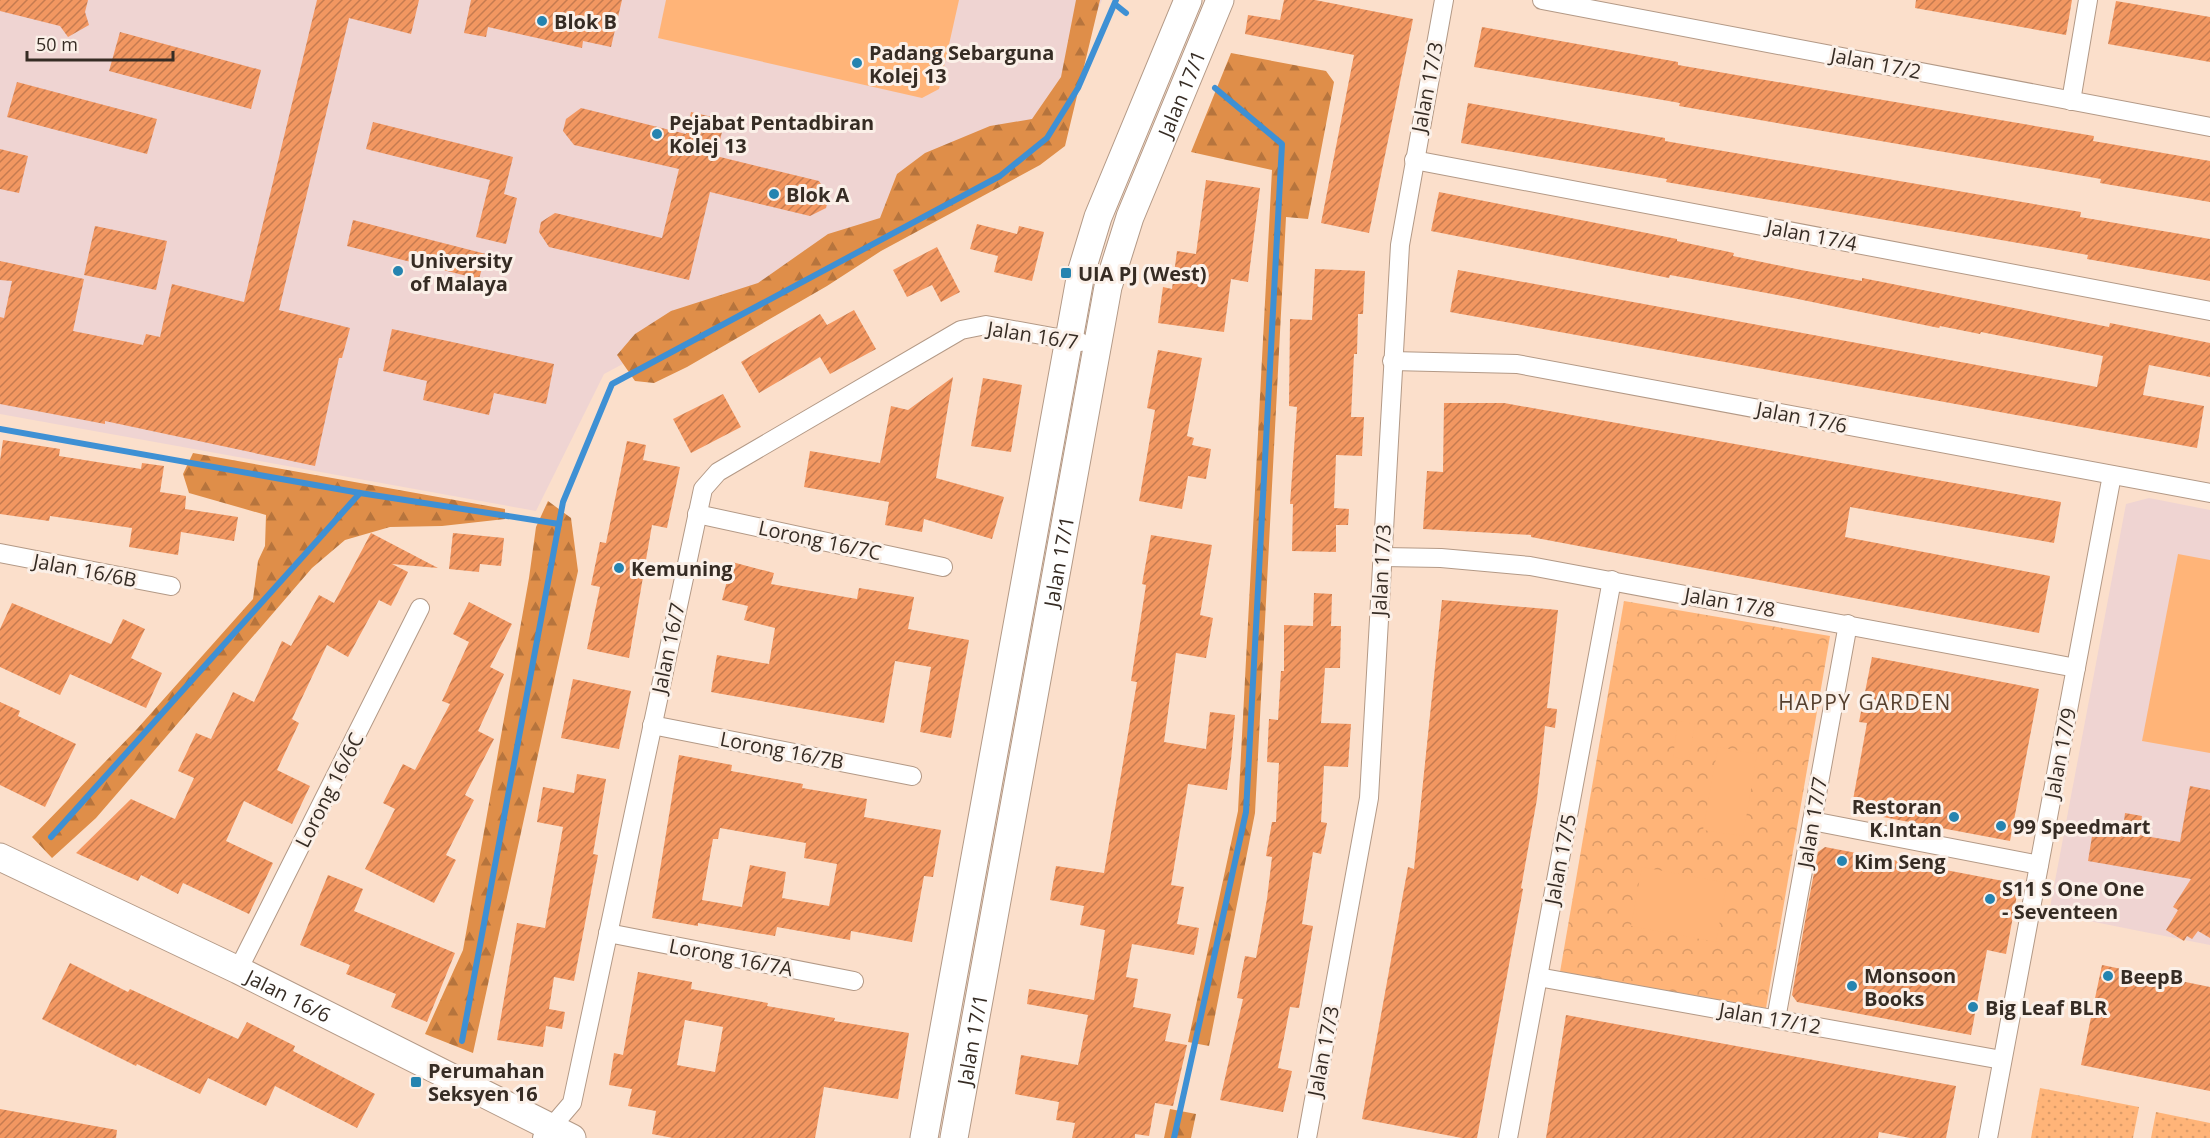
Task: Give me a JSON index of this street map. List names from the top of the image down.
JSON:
{
  "streets": {
    "street": [
      "Jalan 17/2",
      "Jalan 17/3",
      "Jalan 17/1",
      "Jalan 17/4",
      "Jalan 16/7",
      "Jalan 17/6",
      "Lorong 16/7C",
      "Jalan 16/6B",
      "Jalan 17/8",
      "Lorong 16/7B",
      "Jalan 17/9",
      "Lorong 16/6C",
      "Jalan 17/7",
      "Jalan 17/5",
      "Lorong 16/7A",
      "Jalan 16/6",
      "Jalan 17/12"
    ]
  },
  "crossings": [
    ["Jalan 17/3", "Jalan 17/4"],
    ["Jalan 17/3", "Jalan 17/6"],
    ["Jalan 17/3", "Jalan 17/8"],
    ["Jalan 17/1", "Jalan 16/7"],
    ["Jalan 16/7", "Lorong 16/7C"],
    ["Jalan 16/7", "Lorong 16/7B"],
    ["Jalan 16/7", "Lorong 16/7A"],
    ["Jalan 16/7", "Jalan 16/6"],
    ["Jalan 17/6", "Jalan 17/9"],
    ["Jalan 17/8", "Jalan 17/9"],
    ["Jalan 17/8", "Jalan 17/7"],
    ["Jalan 17/8", "Jalan 17/5"],
    ["Jalan 17/9", "Jalan 17/12"],
    ["Lorong 16/6C", "Jalan 16/6"],
    ["Jalan 17/7", "Jalan 17/12"],
    ["Jalan 17/5", "Jalan 17/12"]
  ],
  "districts": ["HAPPY GARDEN"],
  "places": {
    "other": [
      "Blok B",
      "Padang Sebarguna Kolej 13",
      "Pejabat Pentadbiran Kolej 13",
      "Blok A",
      "University of Malaya",
      "Kemuning",
      "Restoran K.Intan",
      "99 Speedmart",
      "Kim Seng",
      "S11 S One One - Seventeen",
      "BeepB",
      "Monsoon Books",
      "Big Leaf BLR"
    ],
    "transit": ["UIA PJ (West)", "Perumahan Seksyen 16"]
  },
  "scale_bar": "50 m"
}
